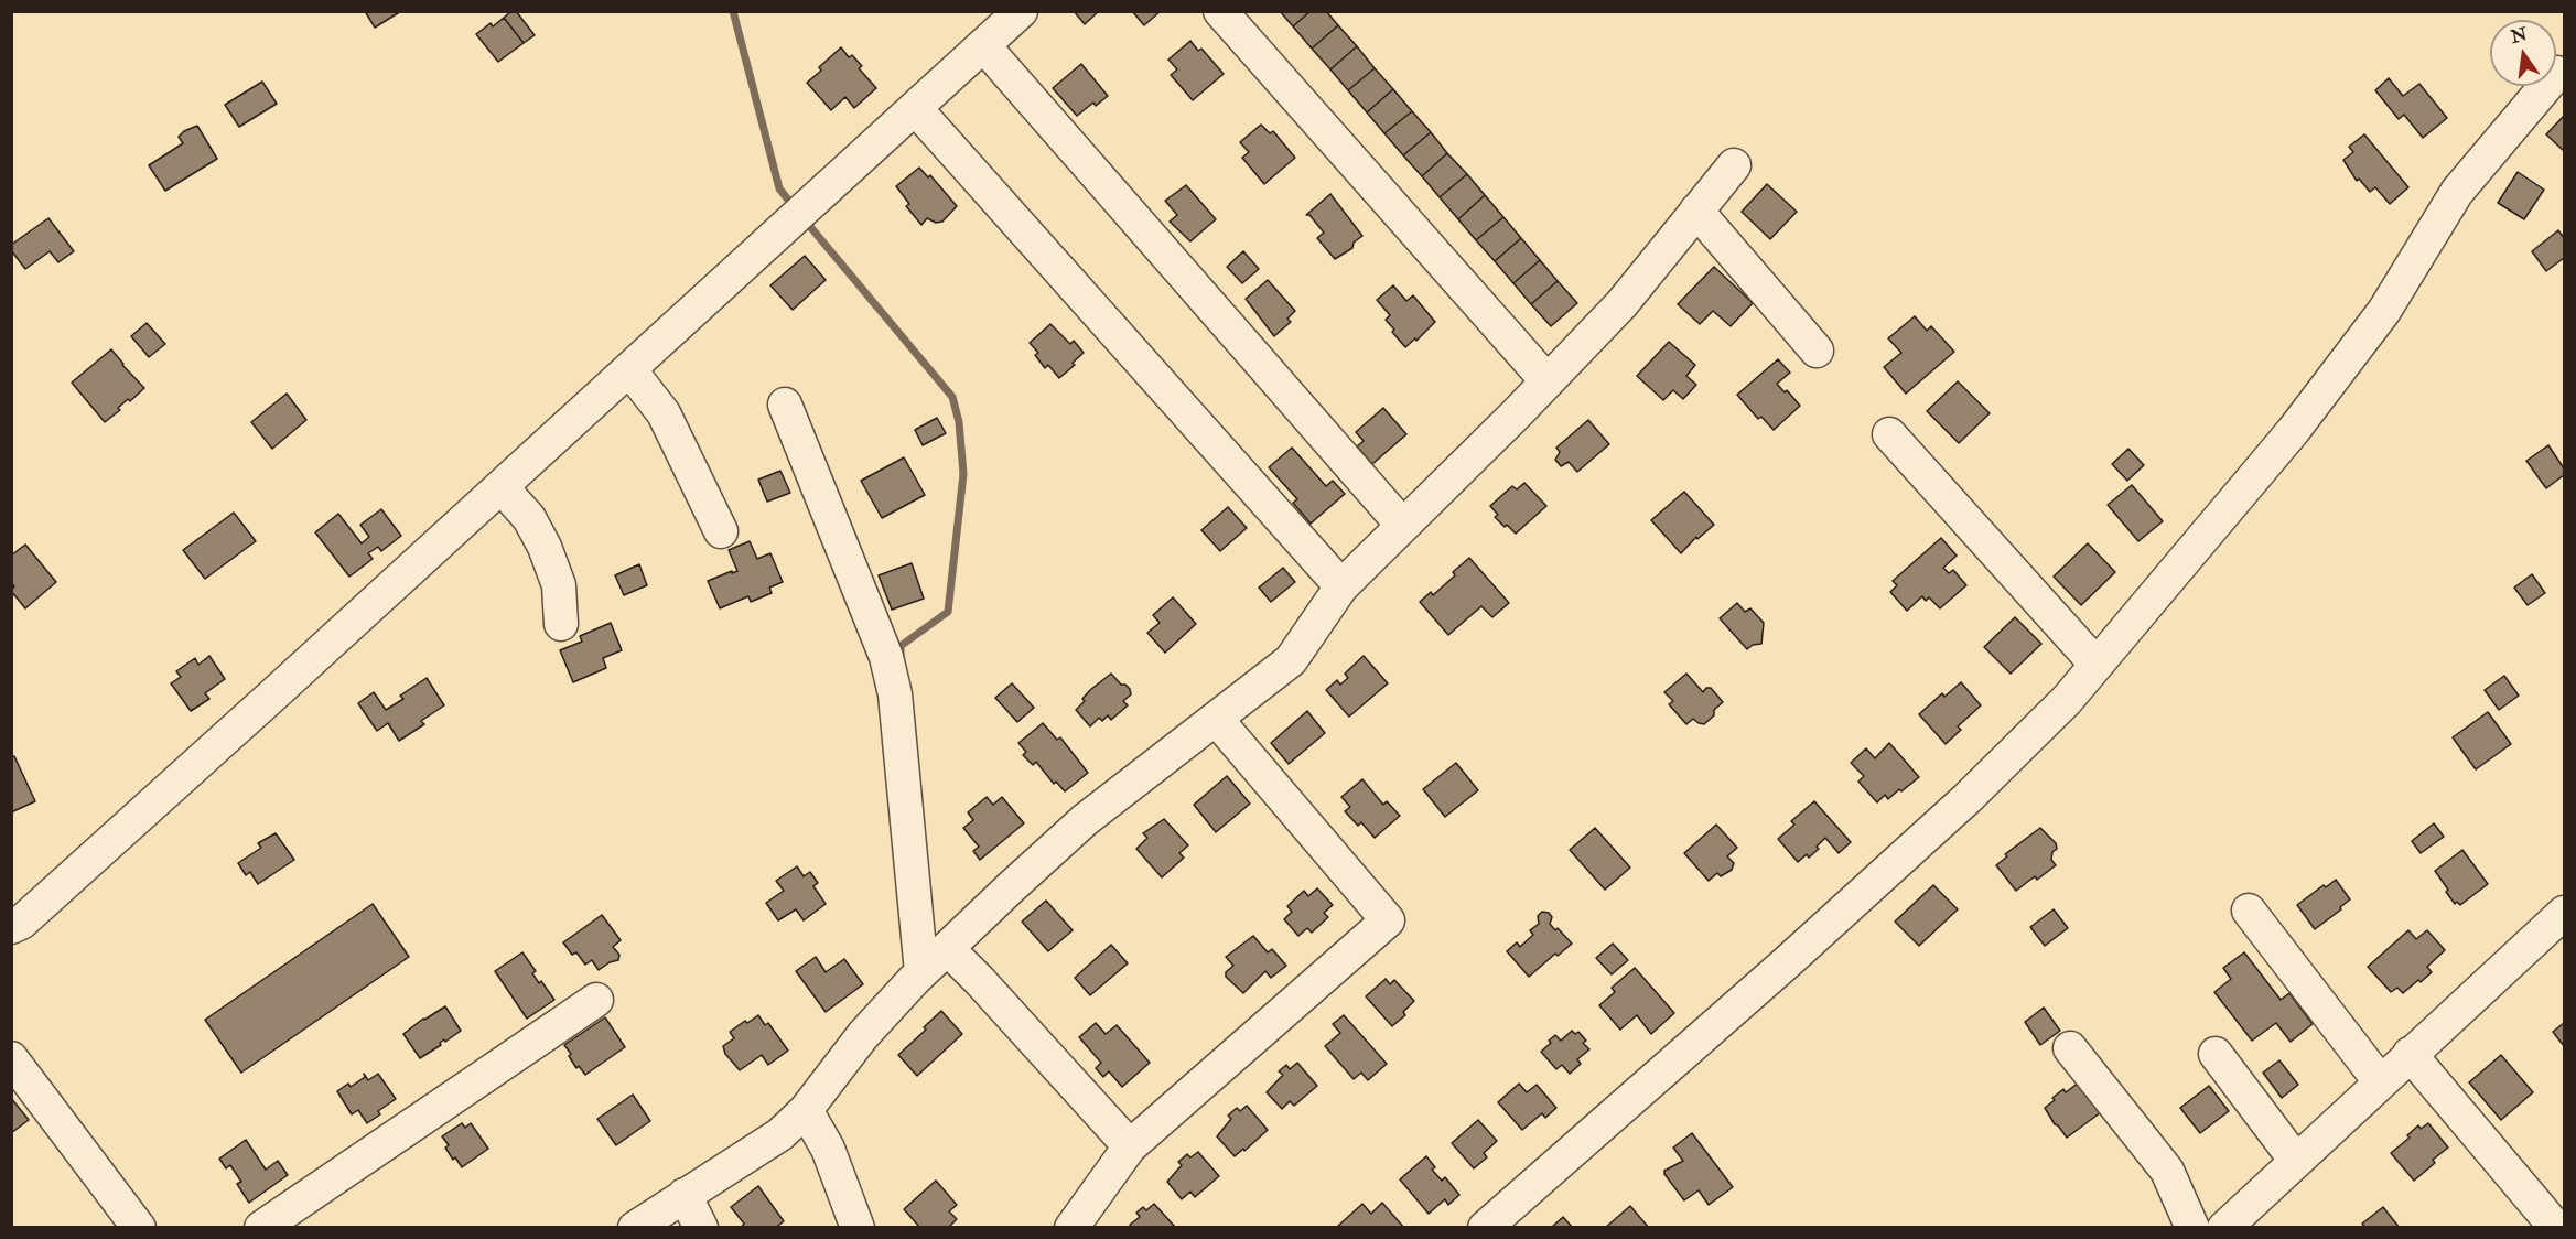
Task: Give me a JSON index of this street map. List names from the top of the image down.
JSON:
{
  "north": "top"
}
